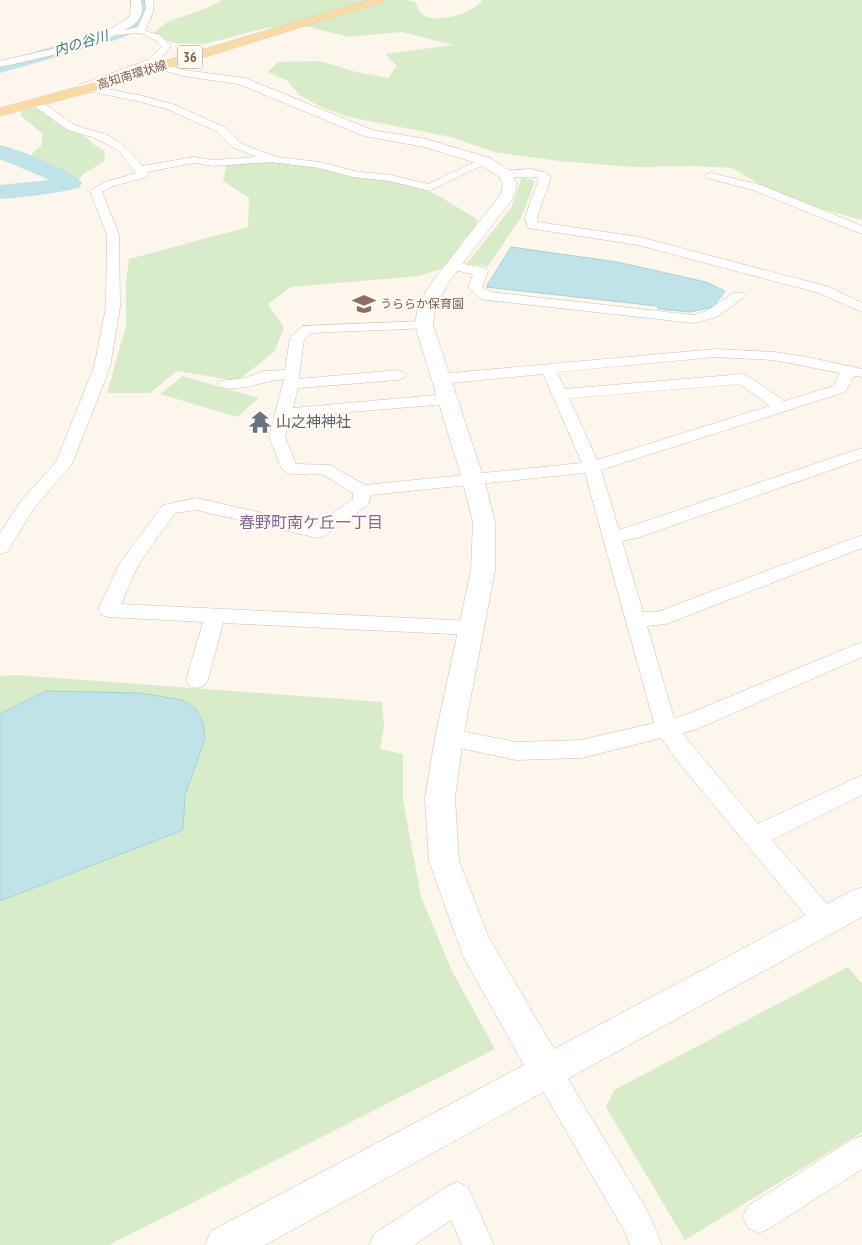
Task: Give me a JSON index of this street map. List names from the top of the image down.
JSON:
{
  "streets": {
    "main road": ["36", "高知南環状線"]
  },
  "districts": ["春野町南ケ丘一丁目"],
  "water": ["内の谷川"],
  "places": {
    "school or university": ["うららか保育園"],
    "temple": ["山之神神社"]
  }
}
